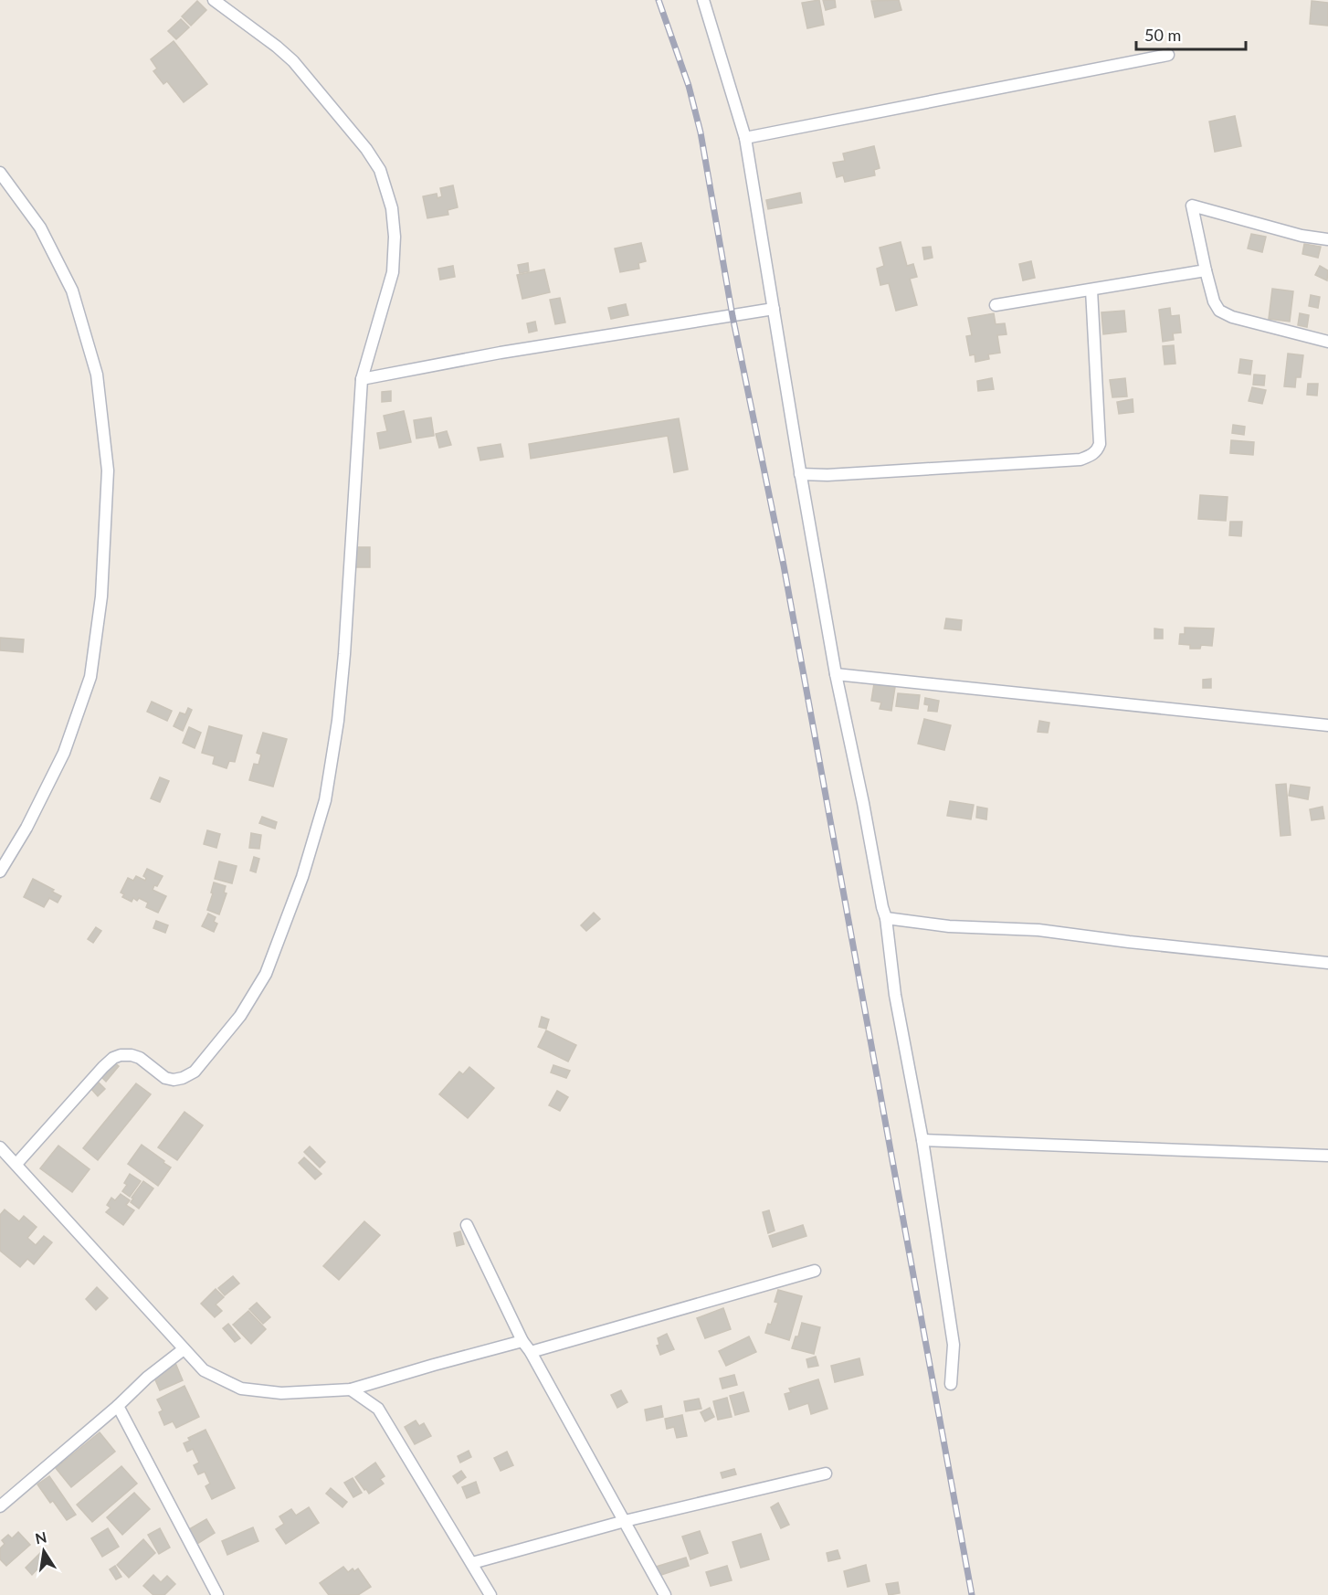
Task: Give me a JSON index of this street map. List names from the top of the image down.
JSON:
{
  "scale_bar": "50 m",
  "north": "top"
}
